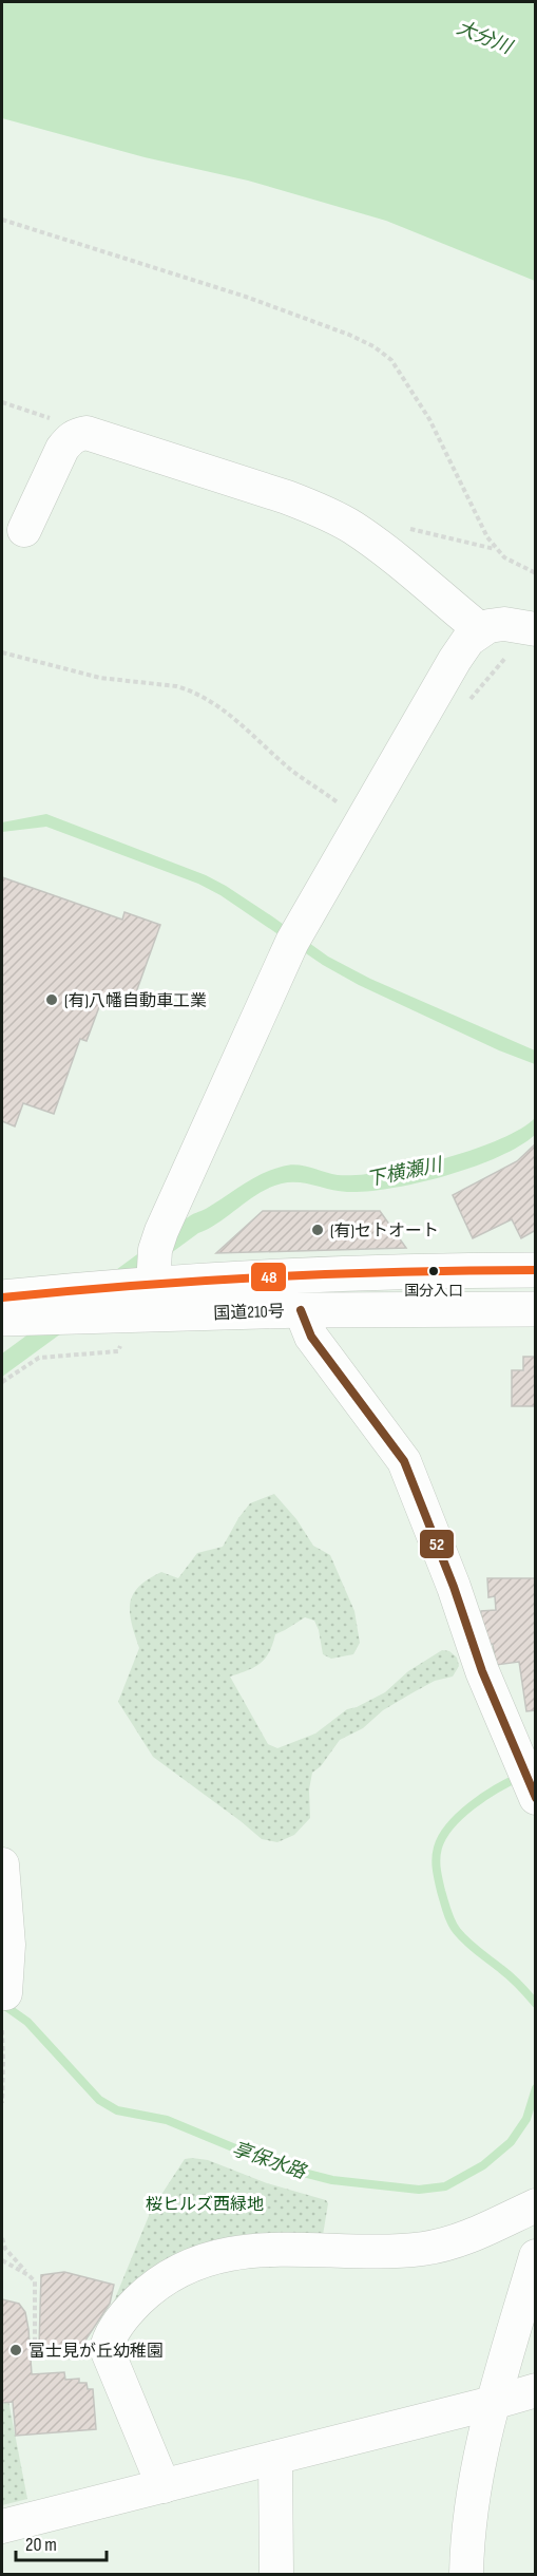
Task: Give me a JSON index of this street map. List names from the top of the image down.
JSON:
{
  "streets": {
    "highway": ["国道210号"]
  },
  "water": ["大分川", "下横瀬川", "享保水路"],
  "parks": ["桜ヒルズ西緑地"],
  "places": [
    "(有)八幡自動車工業",
    "(有)セトオート",
    "国分入口",
    "富士見が丘幼稚園"
  ],
  "lines": ["transit line 48", "transit line 52"],
  "scale_bar": "20 m"
}
